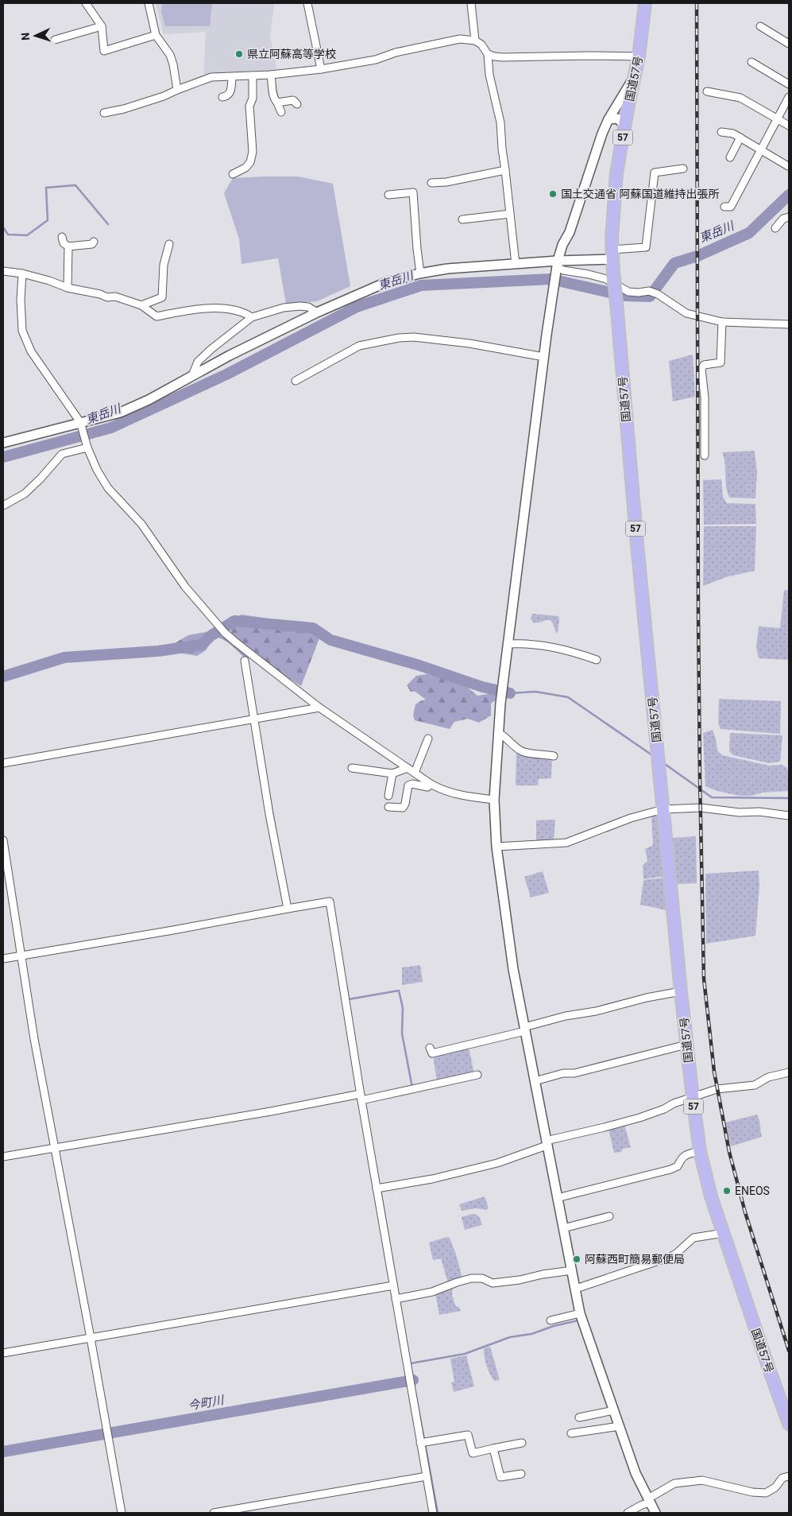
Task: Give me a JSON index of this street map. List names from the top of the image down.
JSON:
{
  "streets": {
    "highway": ["国道57号", "57"]
  },
  "water": ["東岳川", "今町川"],
  "places": [
    "県立阿蘇高等学校",
    "国土交通省 阿蘇国道維持出張所",
    "ENEOS",
    "阿蘇西町簡易郵便局"
  ],
  "north": "left"
}
